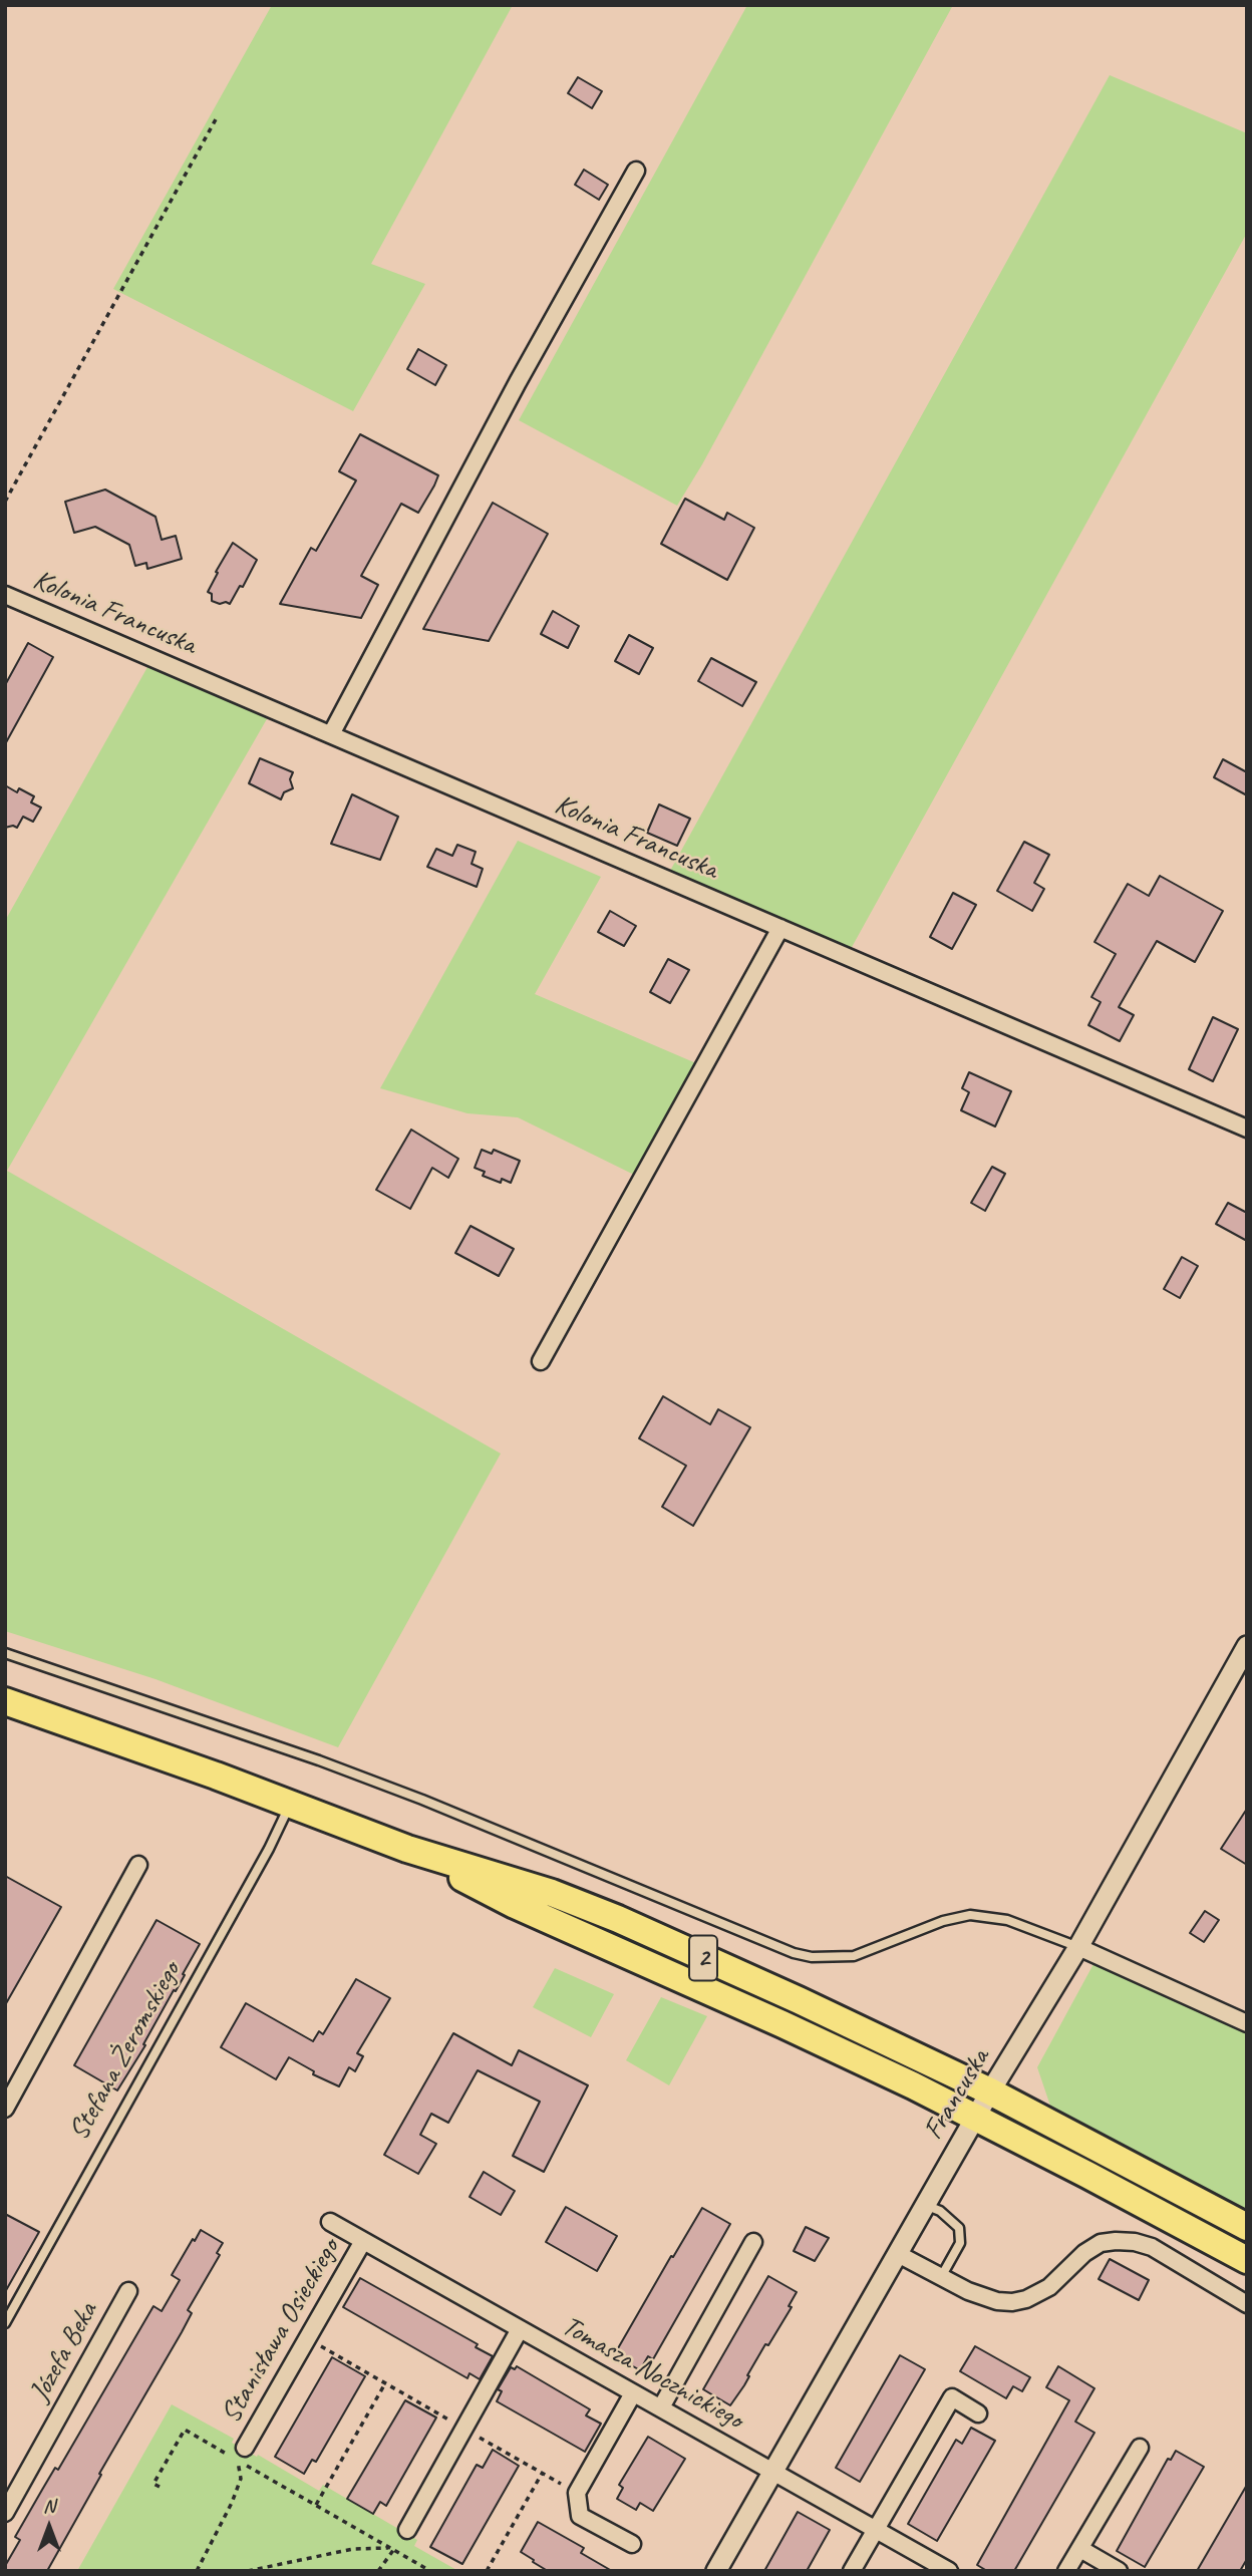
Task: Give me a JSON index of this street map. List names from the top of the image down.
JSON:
{
  "streets": {
    "highway": ["2"],
    "street": [
      "Kolonia Francuska",
      "Francuska",
      "Stanisława Osieckiego",
      "Józefa Beka",
      "Tomasza Nocznickiego"
    ],
    "lane": ["Stefana Żeromskiego"]
  },
  "crossings": [
    ["2", "Stefana Żeromskiego"],
    ["2", "Francuska"],
    ["Francuska", "Tomasza Nocznickiego"],
    ["Stanisława Osieckiego", "Tomasza Nocznickiego"]
  ],
  "north": "top"
}
